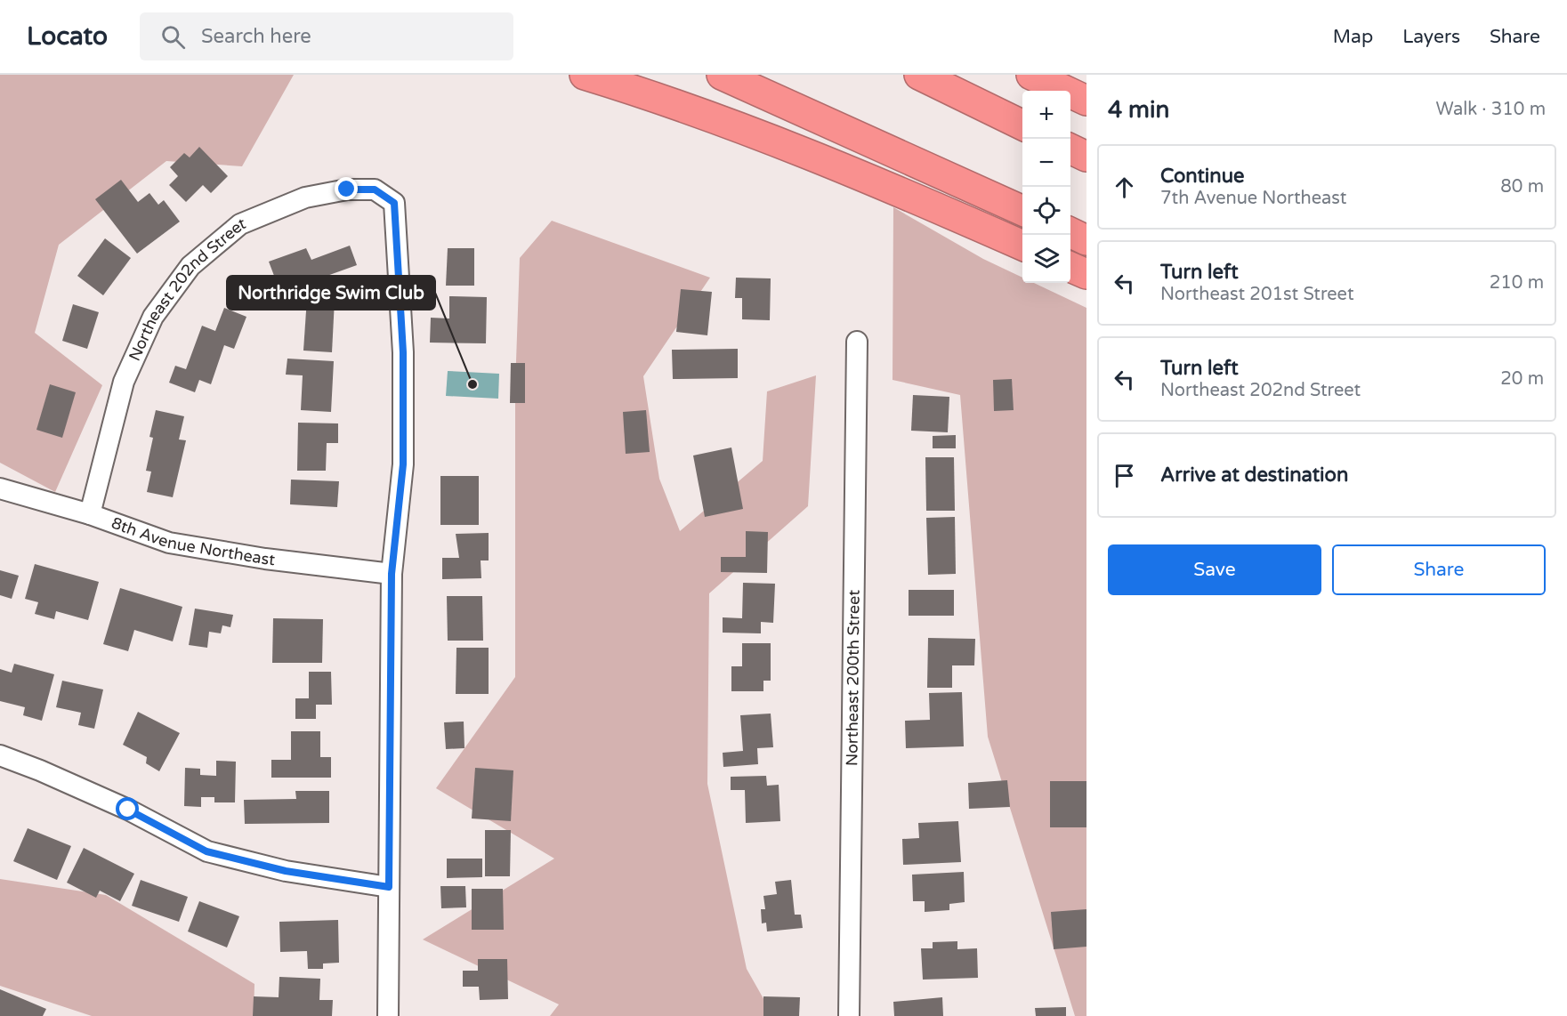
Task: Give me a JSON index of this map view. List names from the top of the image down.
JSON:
{
  "streets": {
    "street": ["Northeast 202nd Street", "8th Avenue Northeast", "Northeast 200th Street"]
  },
  "crossings": [
    ["Northeast 202nd Street", "8th Avenue Northeast"]
  ],
  "places": ["Northridge Swim Club"],
  "page": {
    "header": "Locato",
    "search": "Search here",
    "nav": ["Map", "Layers", "Share"],
    "heading": ["4 min", "Walk · 310 m"],
    "map_buttons": ["+", "−"],
    "list": [
      ["Continue", "7th Avenue Northeast", "80 m"],
      ["Turn left", "Northeast 201st Street", "210 m"],
      ["Turn left", "Northeast 202nd Street", "20 m"],
      "Arrive at destination"
    ],
    "buttons": ["Save", "Share"]
  }
}
